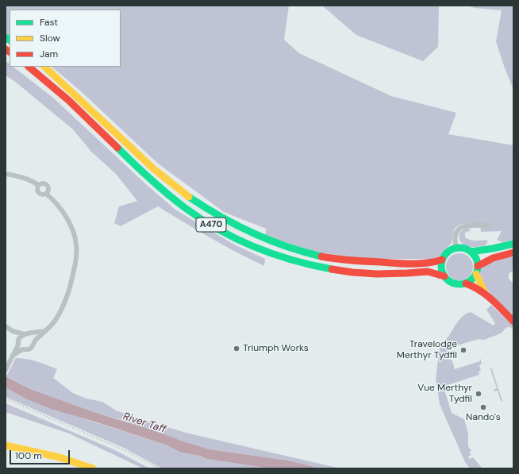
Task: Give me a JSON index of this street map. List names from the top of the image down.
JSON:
{
  "streets": {
    "main road": ["A470"]
  },
  "water": ["River Taff"],
  "places": [
    "Triumph Works",
    "Travelodge Merthyr Tydfil",
    "Vue Merthyr Tydfil",
    "Nando's"
  ],
  "legend": ["Fast", "Slow", "Jam"],
  "scale_bar": "100 m"
}
